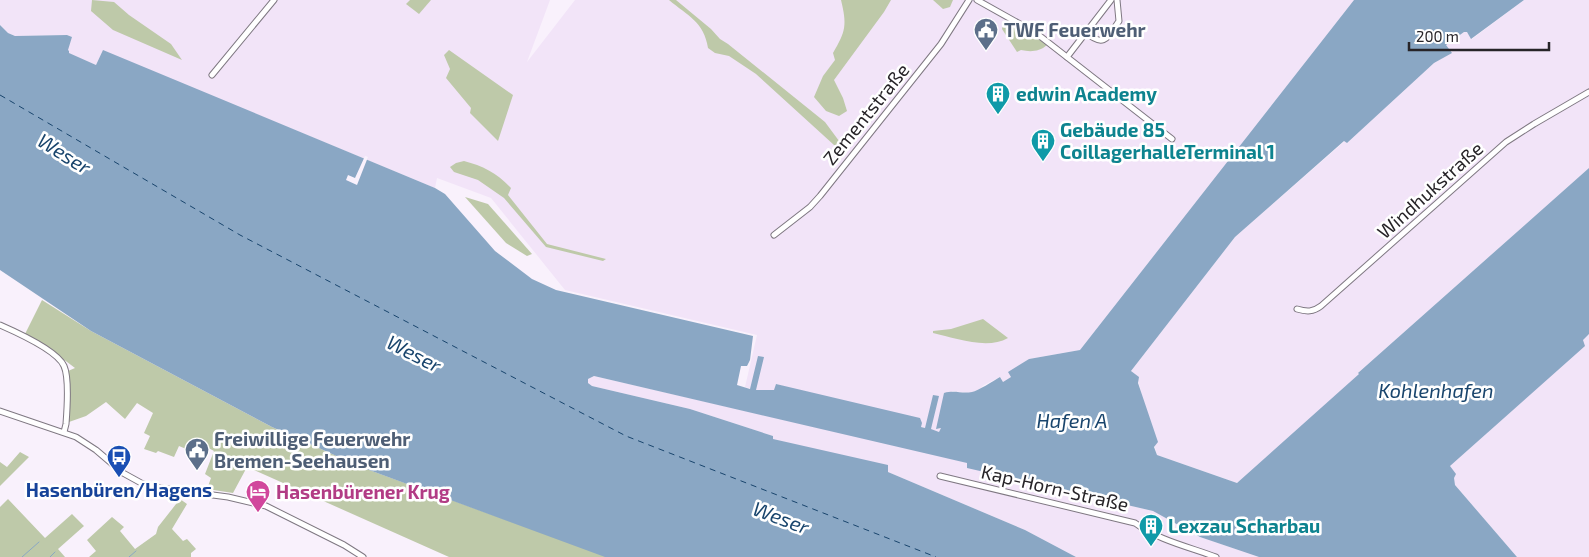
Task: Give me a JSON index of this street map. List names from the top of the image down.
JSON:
{
  "streets": {
    "street": ["Zementstraße", "Windhukstraße", "Kap-Horn-Straße"]
  },
  "water": ["Weser", "Kohlenhafen", "Hafen A"],
  "places": {
    "public building": ["TWF Feuerwehr", "Freiwillige Feuerwehr Bremen-Seehausen"],
    "building": ["edwin Academy", "Gebäude 85 CoillagerhalleTerminal 1", "Lexzau Scharbau"],
    "bus stop": ["Hasenbüren/Hagens"],
    "hotel": ["Hasenbürener Krug"]
  },
  "scale_bar": "200 m"
}
